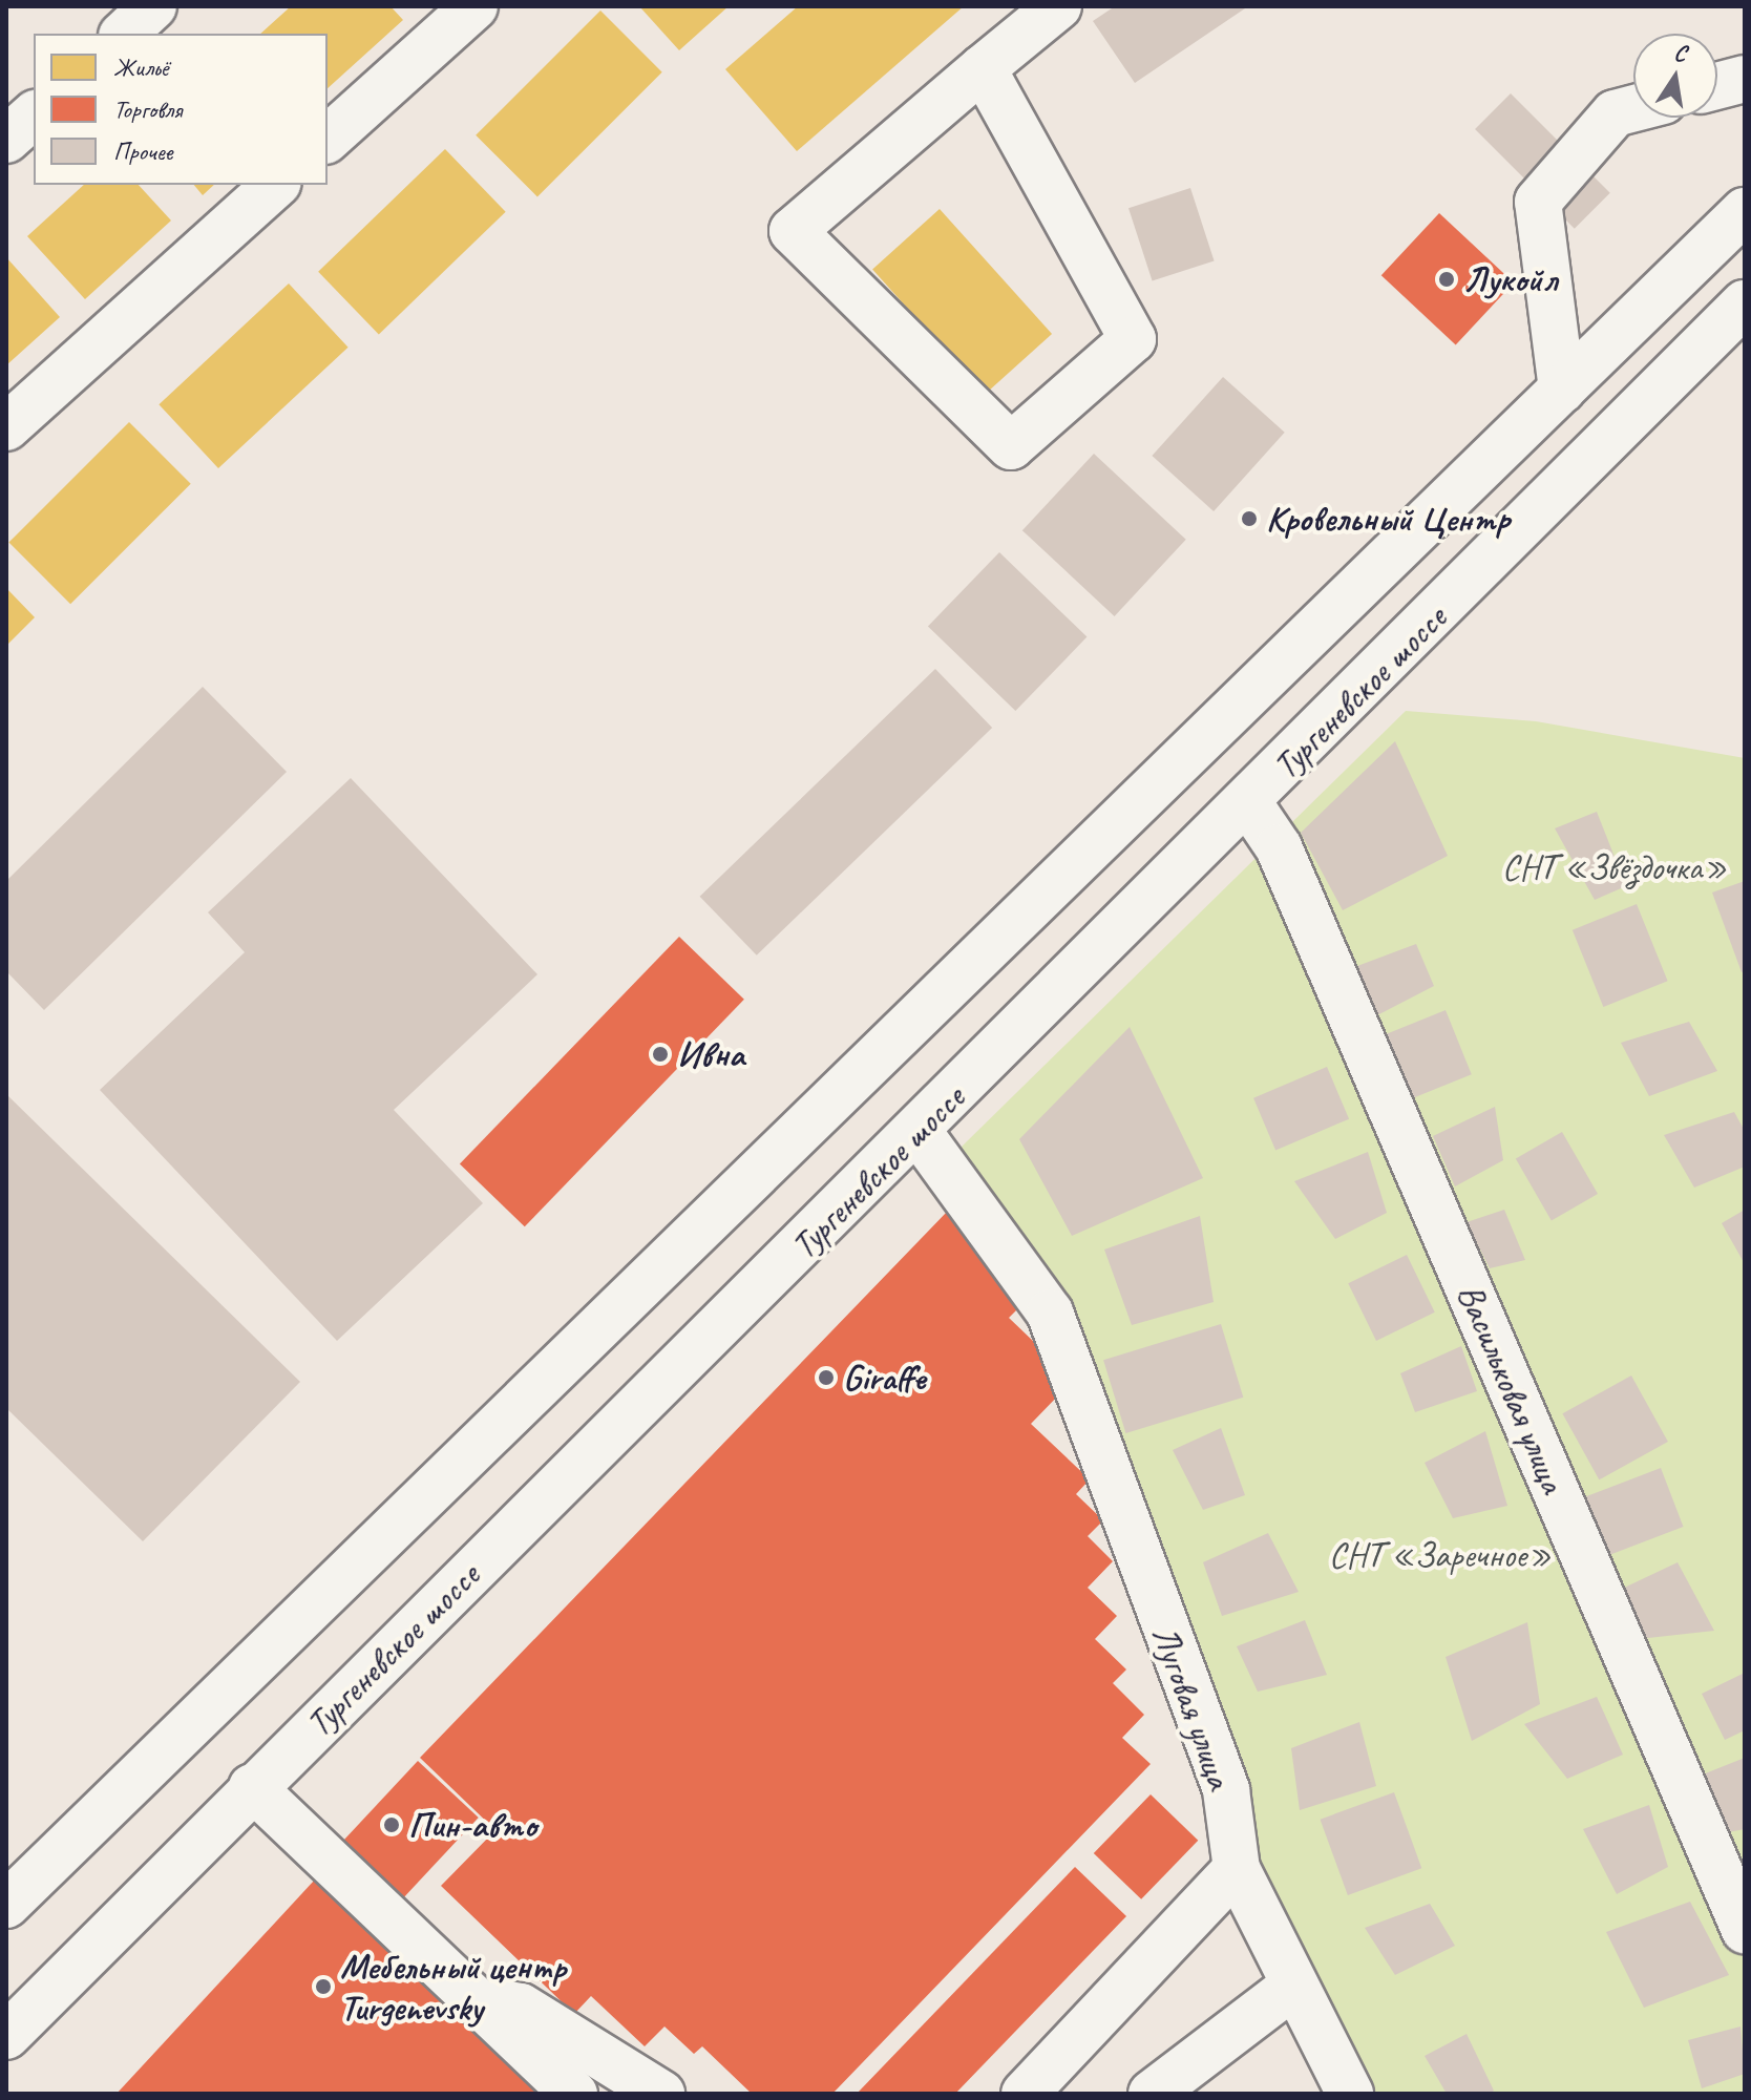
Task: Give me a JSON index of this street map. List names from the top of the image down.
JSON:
{
  "streets": {
    "main road": ["Тургеневское шоссе", "Васильковая улица", "Луговая улица"]
  },
  "crossings": [
    ["Тургеневское шоссе", "Васильковая улица"],
    ["Тургеневское шоссе", "Луговая улица"]
  ],
  "parks": ["СНТ «Звёздочка»", "СНТ «Заречное»"],
  "places": [
    "Лукойл",
    "Кровельный Центр",
    "Ивна",
    "Giraffe",
    "Пин-авто",
    "Мебельный центр Turgenevsky"
  ],
  "legend": ["Жильё", "Торговля", "Прочее"],
  "north": "top"
}
